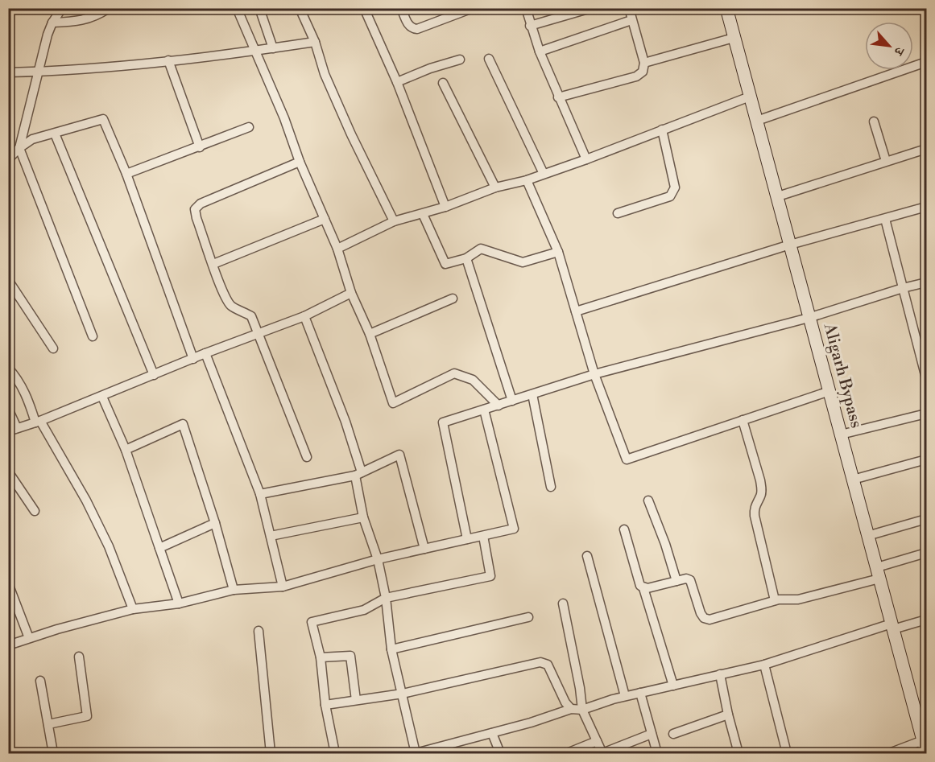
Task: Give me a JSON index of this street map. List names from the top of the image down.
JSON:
{
  "streets": {
    "main road": ["Aligarh Bypass"]
  },
  "north": "bottom right"
}
